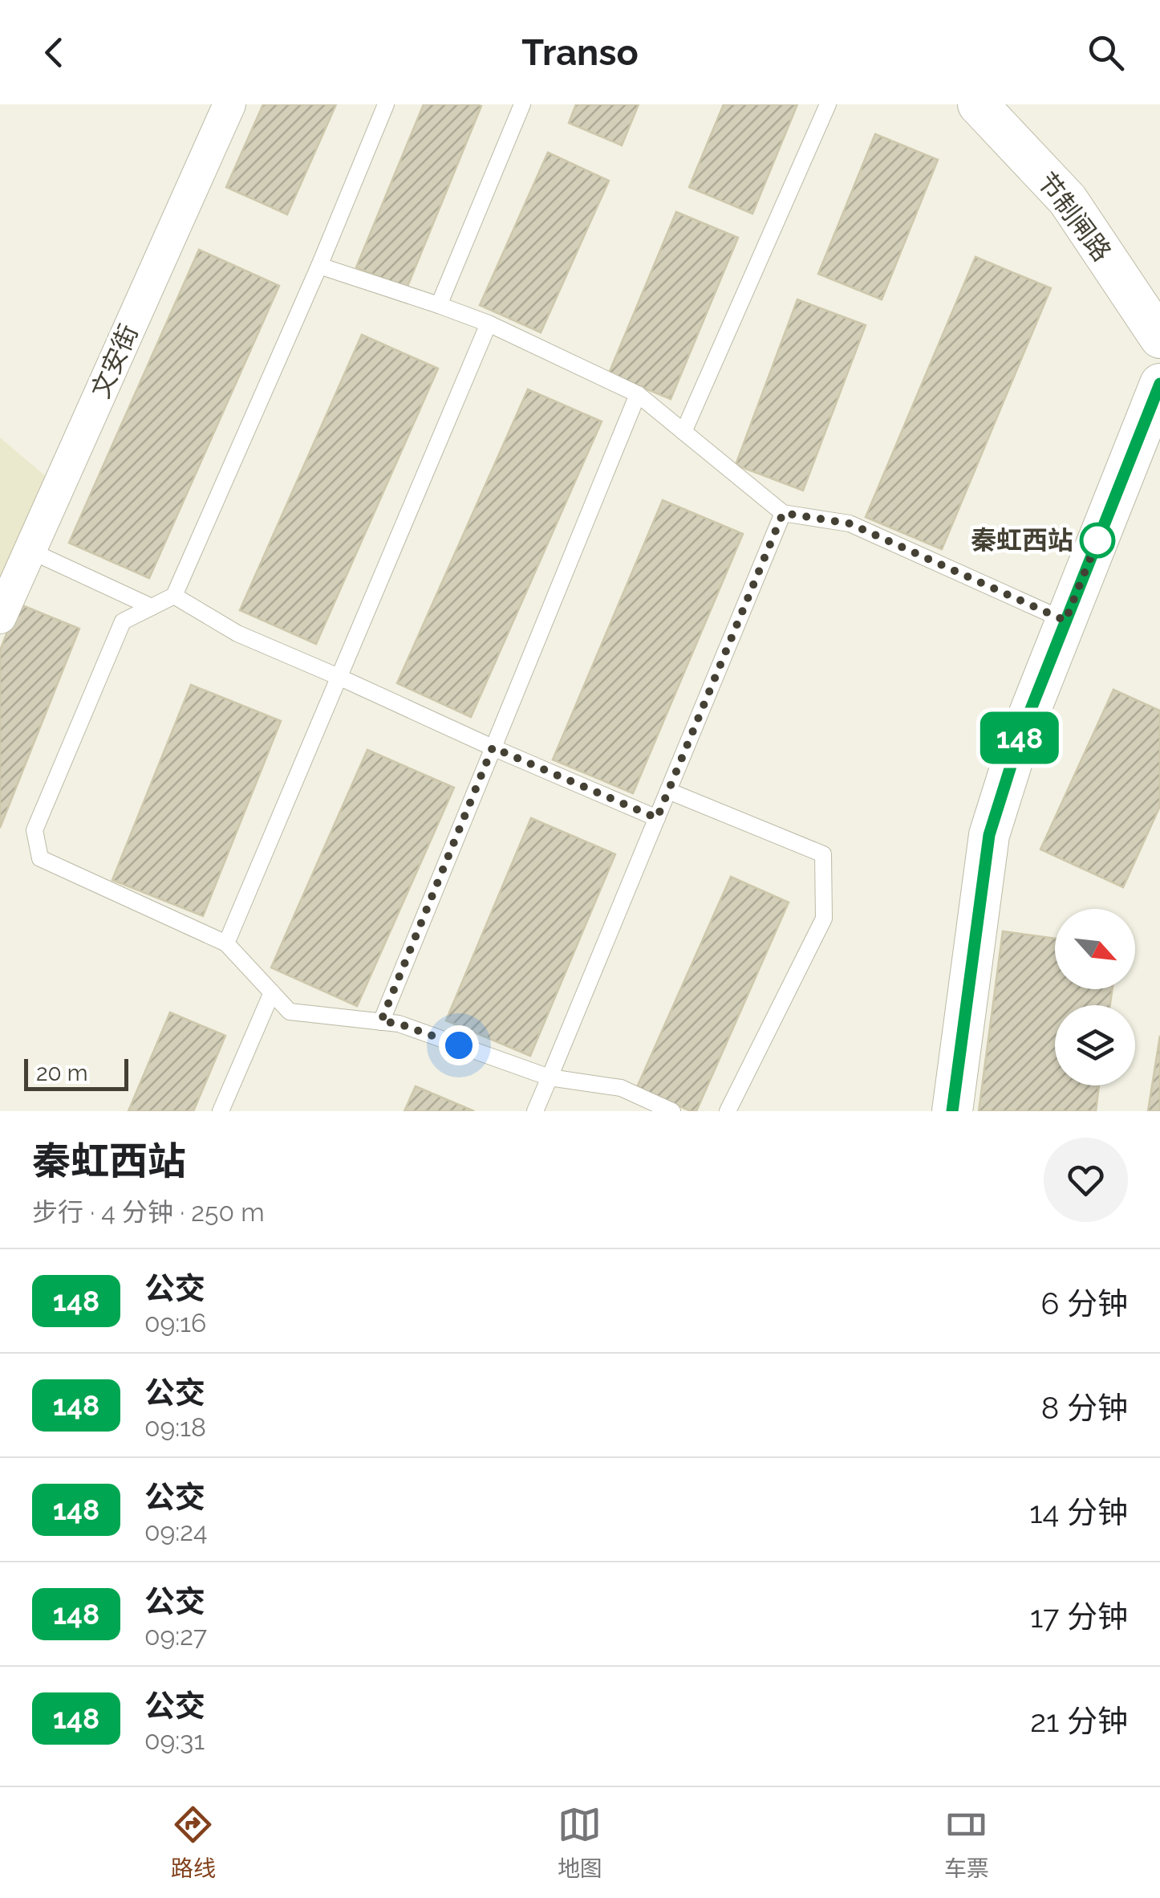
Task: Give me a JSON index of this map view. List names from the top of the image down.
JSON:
{
  "streets": {
    "street": ["节制闸路", "文安街"]
  },
  "places": ["秦虹西站"],
  "lines": ["bus line 148"],
  "scale_bar": "20 m",
  "north": "bottom right",
  "page": {
    "header": "Transo",
    "on_map": "148",
    "scale": "20 m",
    "heading": ["秦虹西站", "步行 · 4 分钟 · 250 m"],
    "list": [
      {
        "mark": "148",
        "name": "公交",
        "note": "09:16",
        "value": "6 分钟"
      },
      {
        "mark": "148",
        "name": "公交",
        "note": "09:18",
        "value": "8 分钟"
      },
      {
        "mark": "148",
        "name": "公交",
        "note": "09:24",
        "value": "14 分钟"
      },
      {
        "mark": "148",
        "name": "公交",
        "note": "09:27",
        "value": "17 分钟"
      },
      {
        "mark": "148",
        "name": "公交",
        "note": "09:31",
        "value": "21 分钟"
      }
    ],
    "tabs": ["路线", "地图", "车票"]
  }
}
